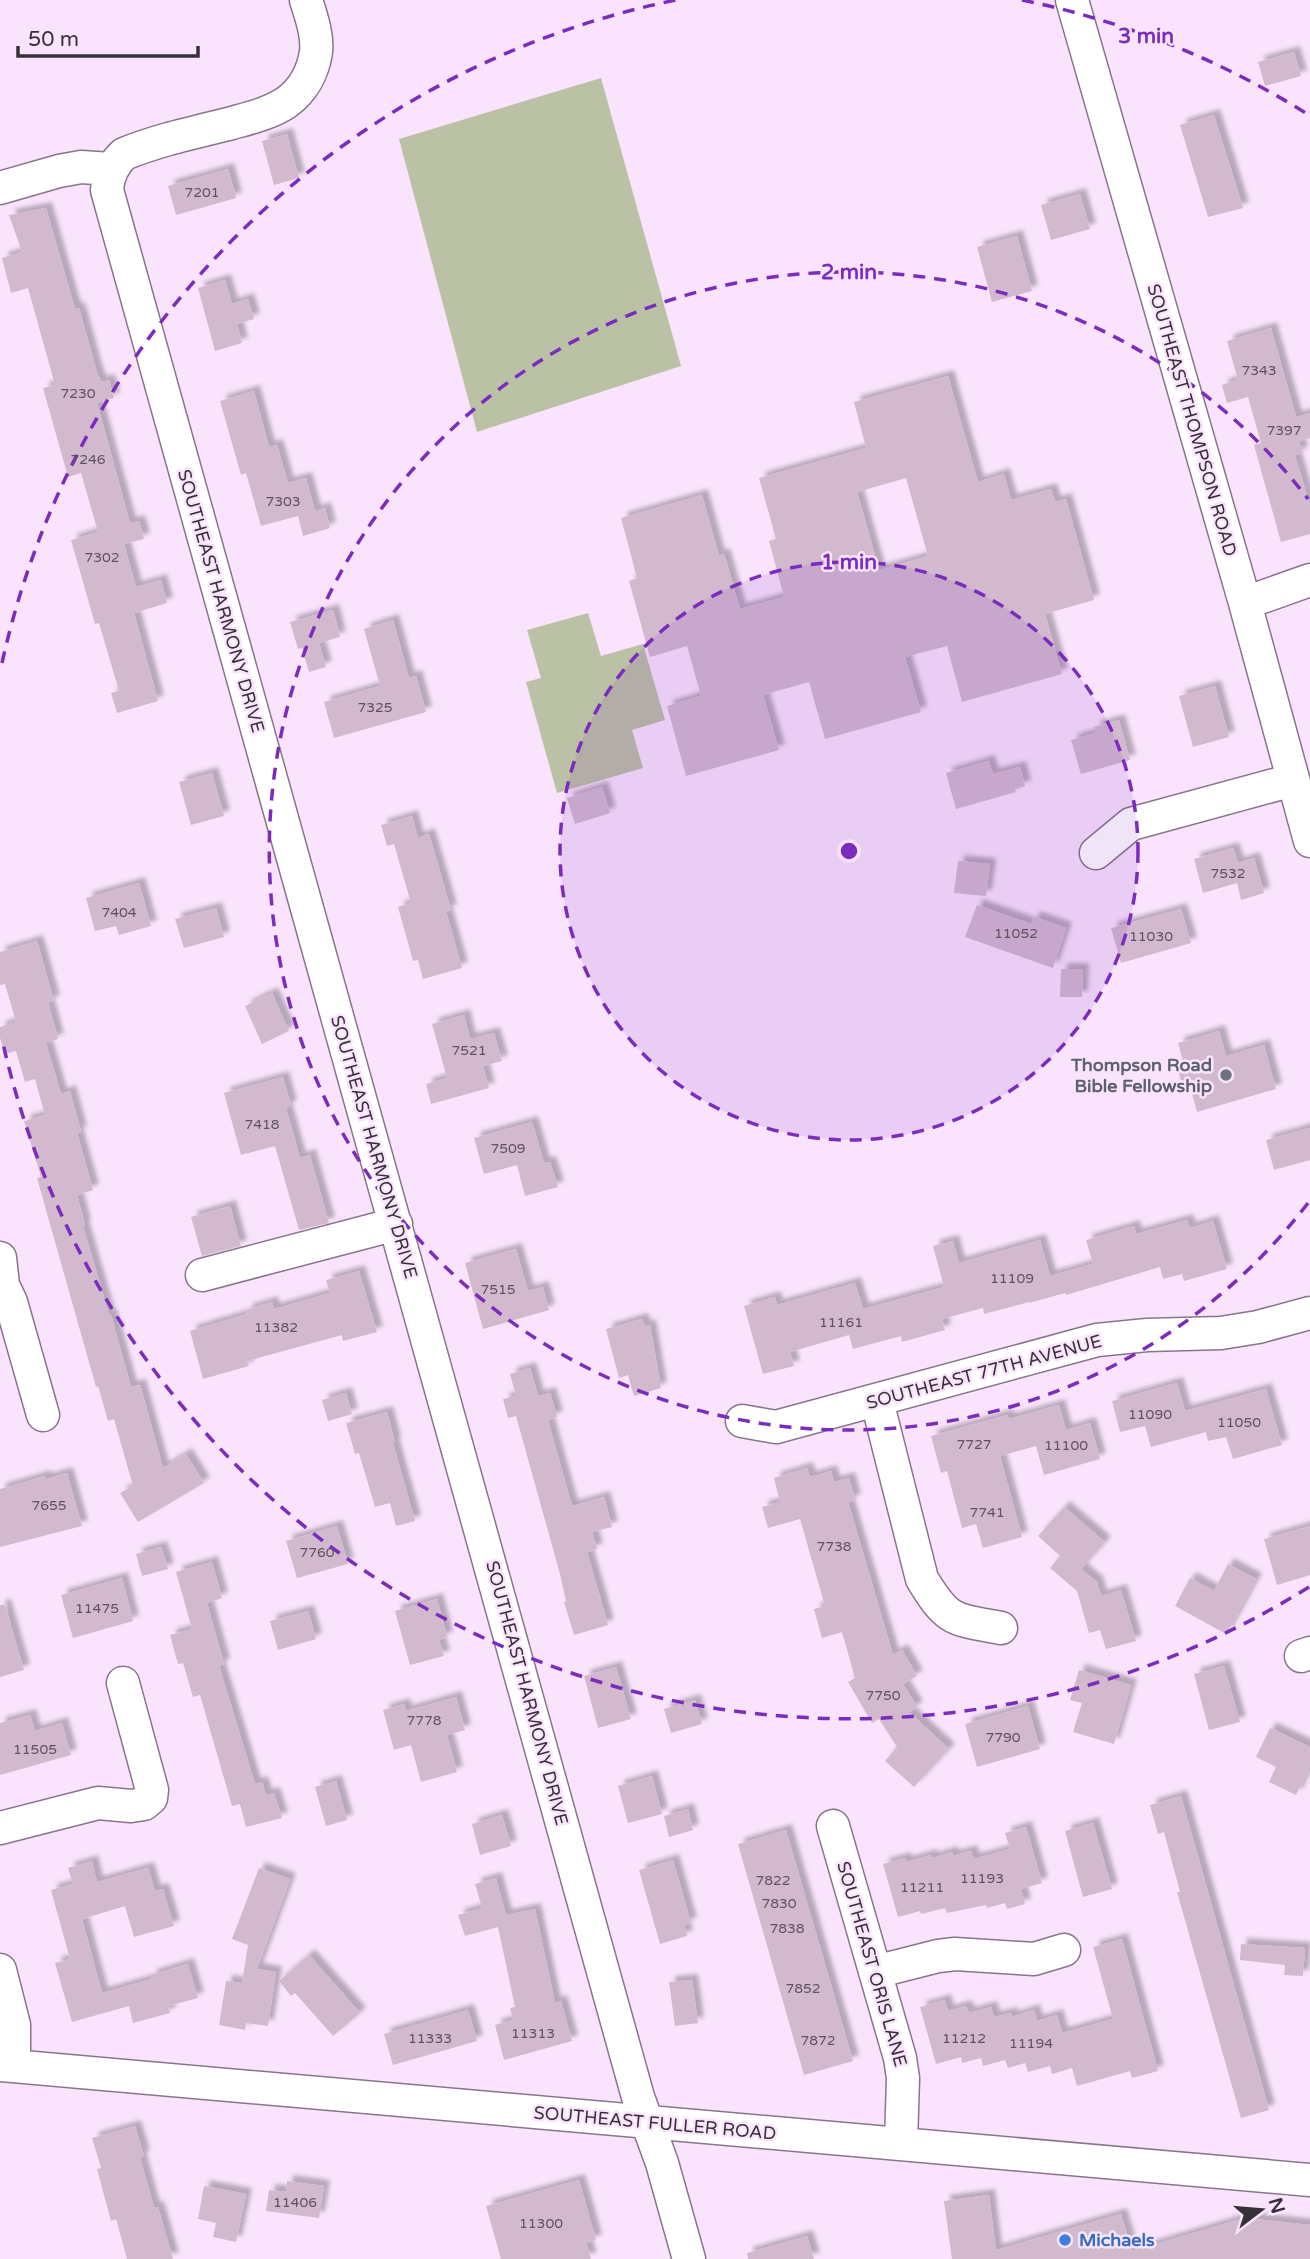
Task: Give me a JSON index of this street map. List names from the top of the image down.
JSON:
{
  "streets": {
    "street": [
      "SOUTHEAST THOMPSON ROAD",
      "SOUTHEAST HARMONY DRIVE",
      "SOUTHEAST 77TH AVENUE",
      "SOUTHEAST ORIS LANE",
      "SOUTHEAST FULLER ROAD"
    ]
  },
  "crossings": [
    ["SOUTHEAST HARMONY DRIVE", "SOUTHEAST FULLER ROAD"],
    ["SOUTHEAST ORIS LANE", "SOUTHEAST FULLER ROAD"]
  ],
  "places": ["Thompson Road Bible Fellowship", "Michaels"],
  "house_numbers": [
    "7201",
    "7343",
    "7230",
    "7397",
    "7246",
    "7303",
    "7302",
    "7325",
    "7532",
    "7404",
    "11052",
    "11030",
    "7521",
    "7418",
    "7509",
    "11109",
    "7515",
    "11161",
    "11382",
    "11090",
    "11050",
    "7727",
    "11100",
    "7655",
    "7741",
    "7738",
    "7760",
    "11475",
    "7750",
    "7778",
    "7790",
    "11505",
    "11193",
    "7822",
    "11211",
    "7830",
    "7838",
    "7852",
    "11313",
    "11333",
    "11212",
    "7872",
    "11194",
    "11406",
    "11300"
  ],
  "scale_bar": "50 m",
  "north": "right",
  "rings": ["3 min", "2 min", "1 min"]
}
